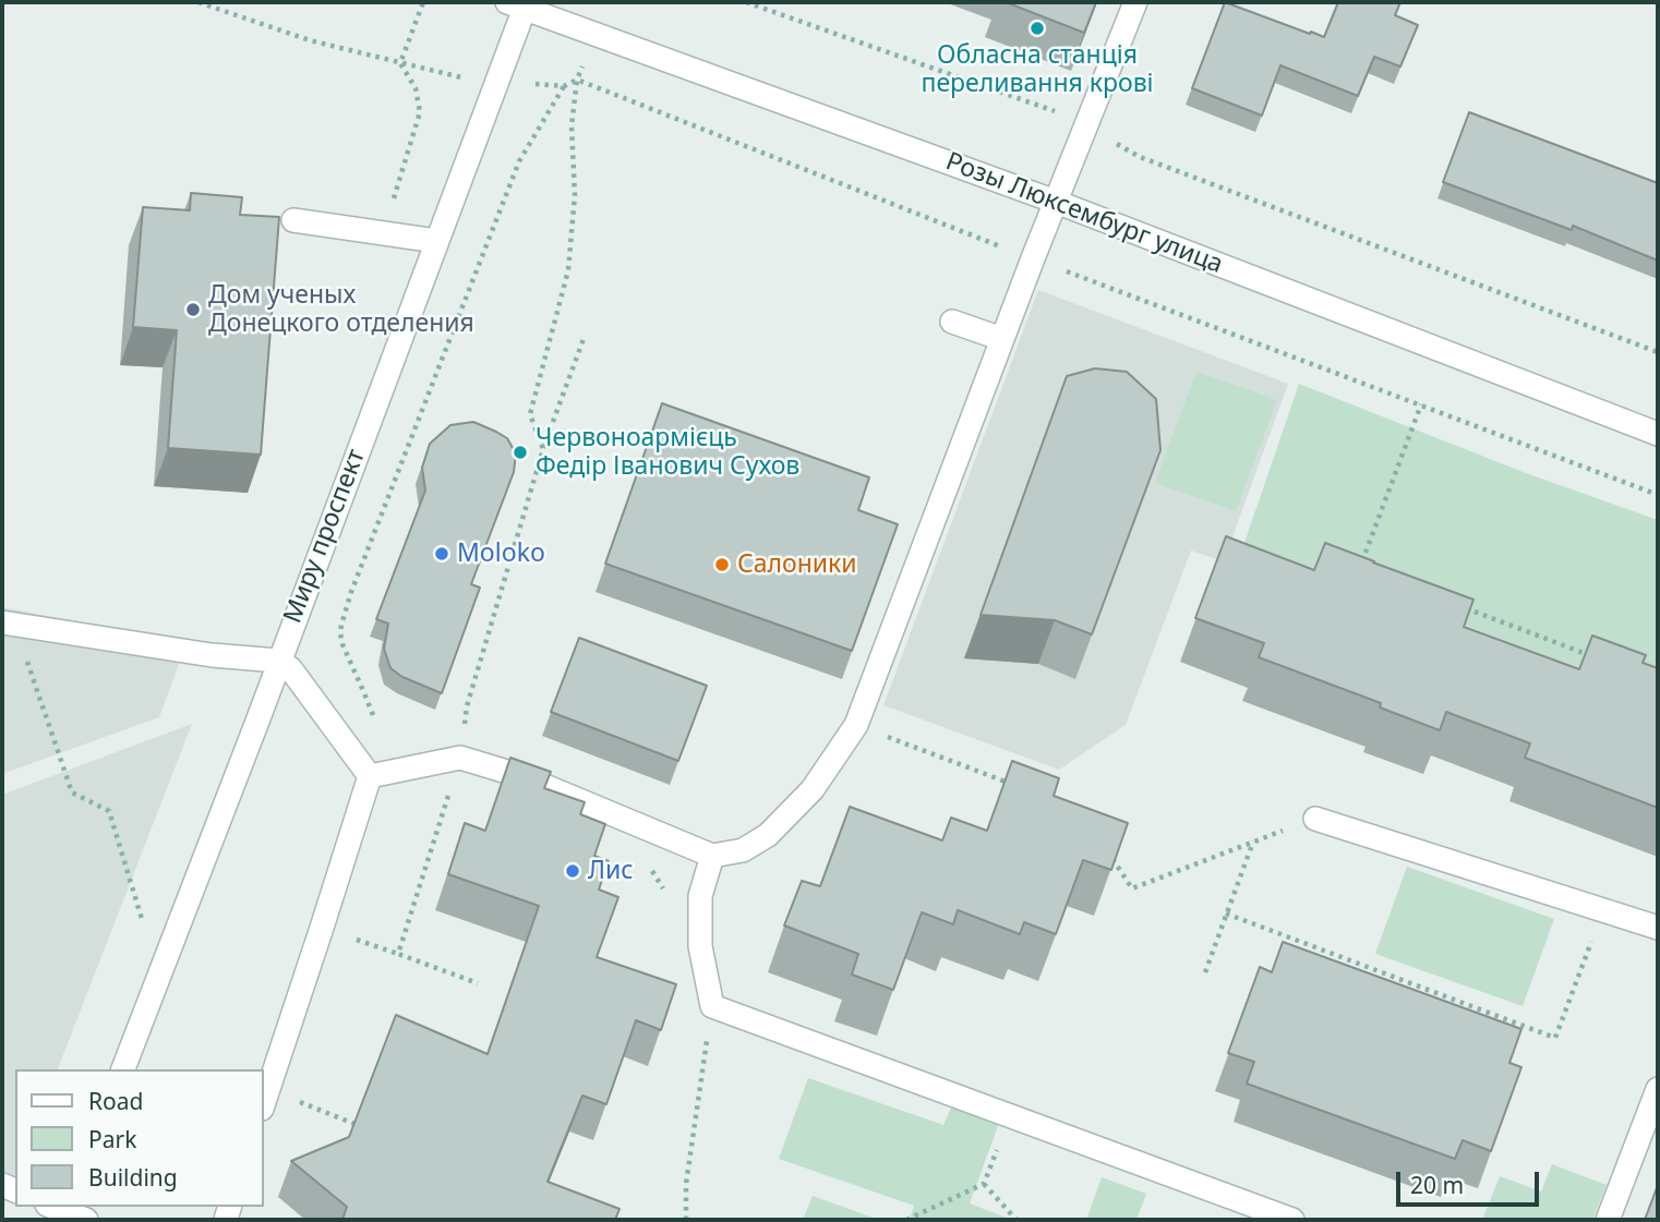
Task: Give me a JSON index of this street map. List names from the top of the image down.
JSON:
{
  "streets": {
    "street": ["Розы Люксембург улица", "Миру проспект"]
  },
  "crossings": [
    ["Розы Люксембург улица", "Миру проспект"]
  ],
  "places": [
    "Обласна станція переливання крові",
    "Дом ученых Донецкого отделения",
    "Червоноармієць Федір Іванович Сухов",
    "Moloko",
    "Салоники",
    "Лис"
  ],
  "legend": ["Road", "Park", "Building"],
  "scale_bar": "20 m"
}
